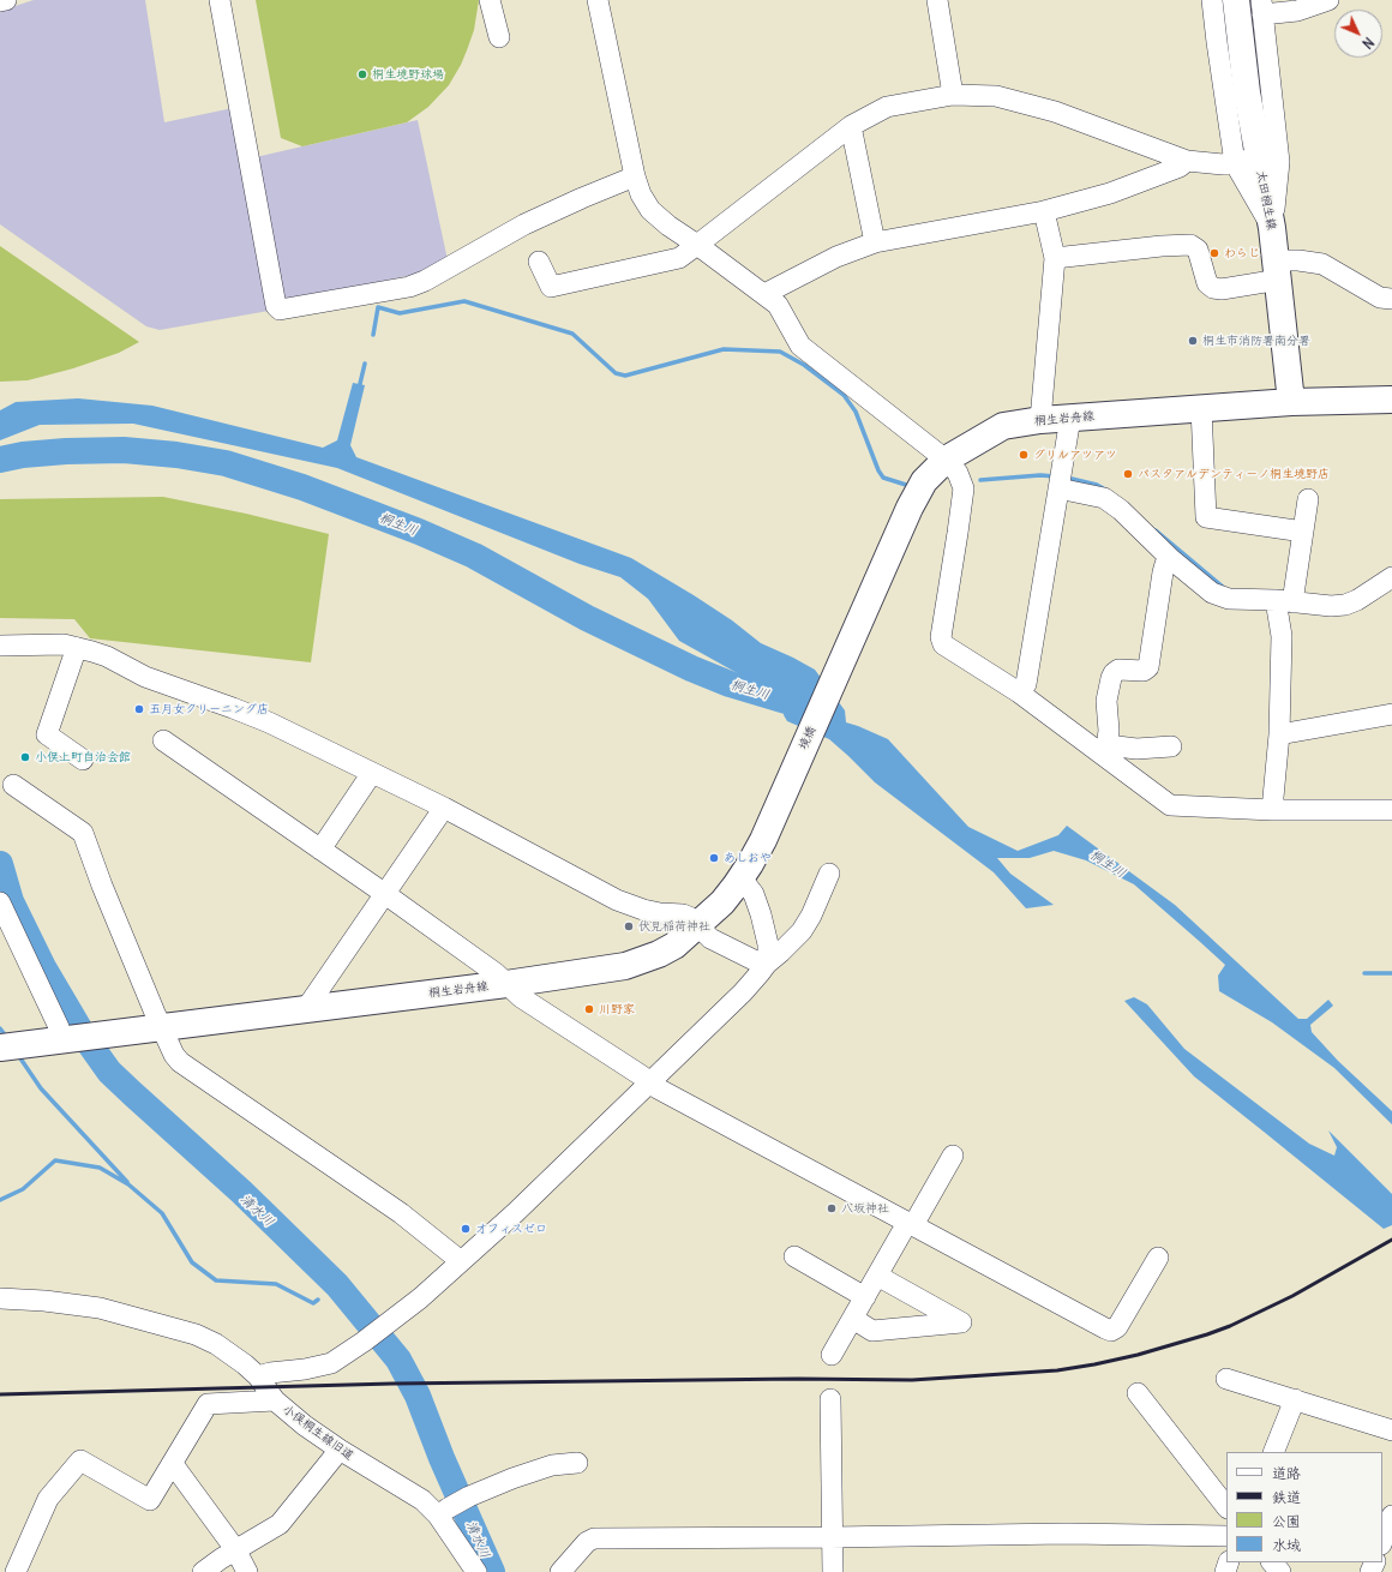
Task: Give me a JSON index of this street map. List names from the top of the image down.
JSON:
{
  "streets": {
    "main road": ["太田桐生線", "桐生岩舟線", "境橋"],
    "street": ["小俣桐生線旧道"]
  },
  "crossings": [
    ["太田桐生線", "桐生岩舟線"],
    ["桐生岩舟線", "境橋"]
  ],
  "water": ["桐生川", "清水川"],
  "places": [
    "桐生境野球場",
    "わらじ",
    "桐生市消防署南分署",
    "グリルアツアツ",
    "パスタアルデンティーノ桐生境野店",
    "五月女クリーニング店",
    "小俣上町自治会館",
    "あしおや",
    "伏見稲荷神社",
    "川野家",
    "八坂神社",
    "オフィスゼロ"
  ],
  "legend": [
    "道路",
    "鉄道",
    "公園",
    "水域"
  ],
  "north": "bottom right"
}
